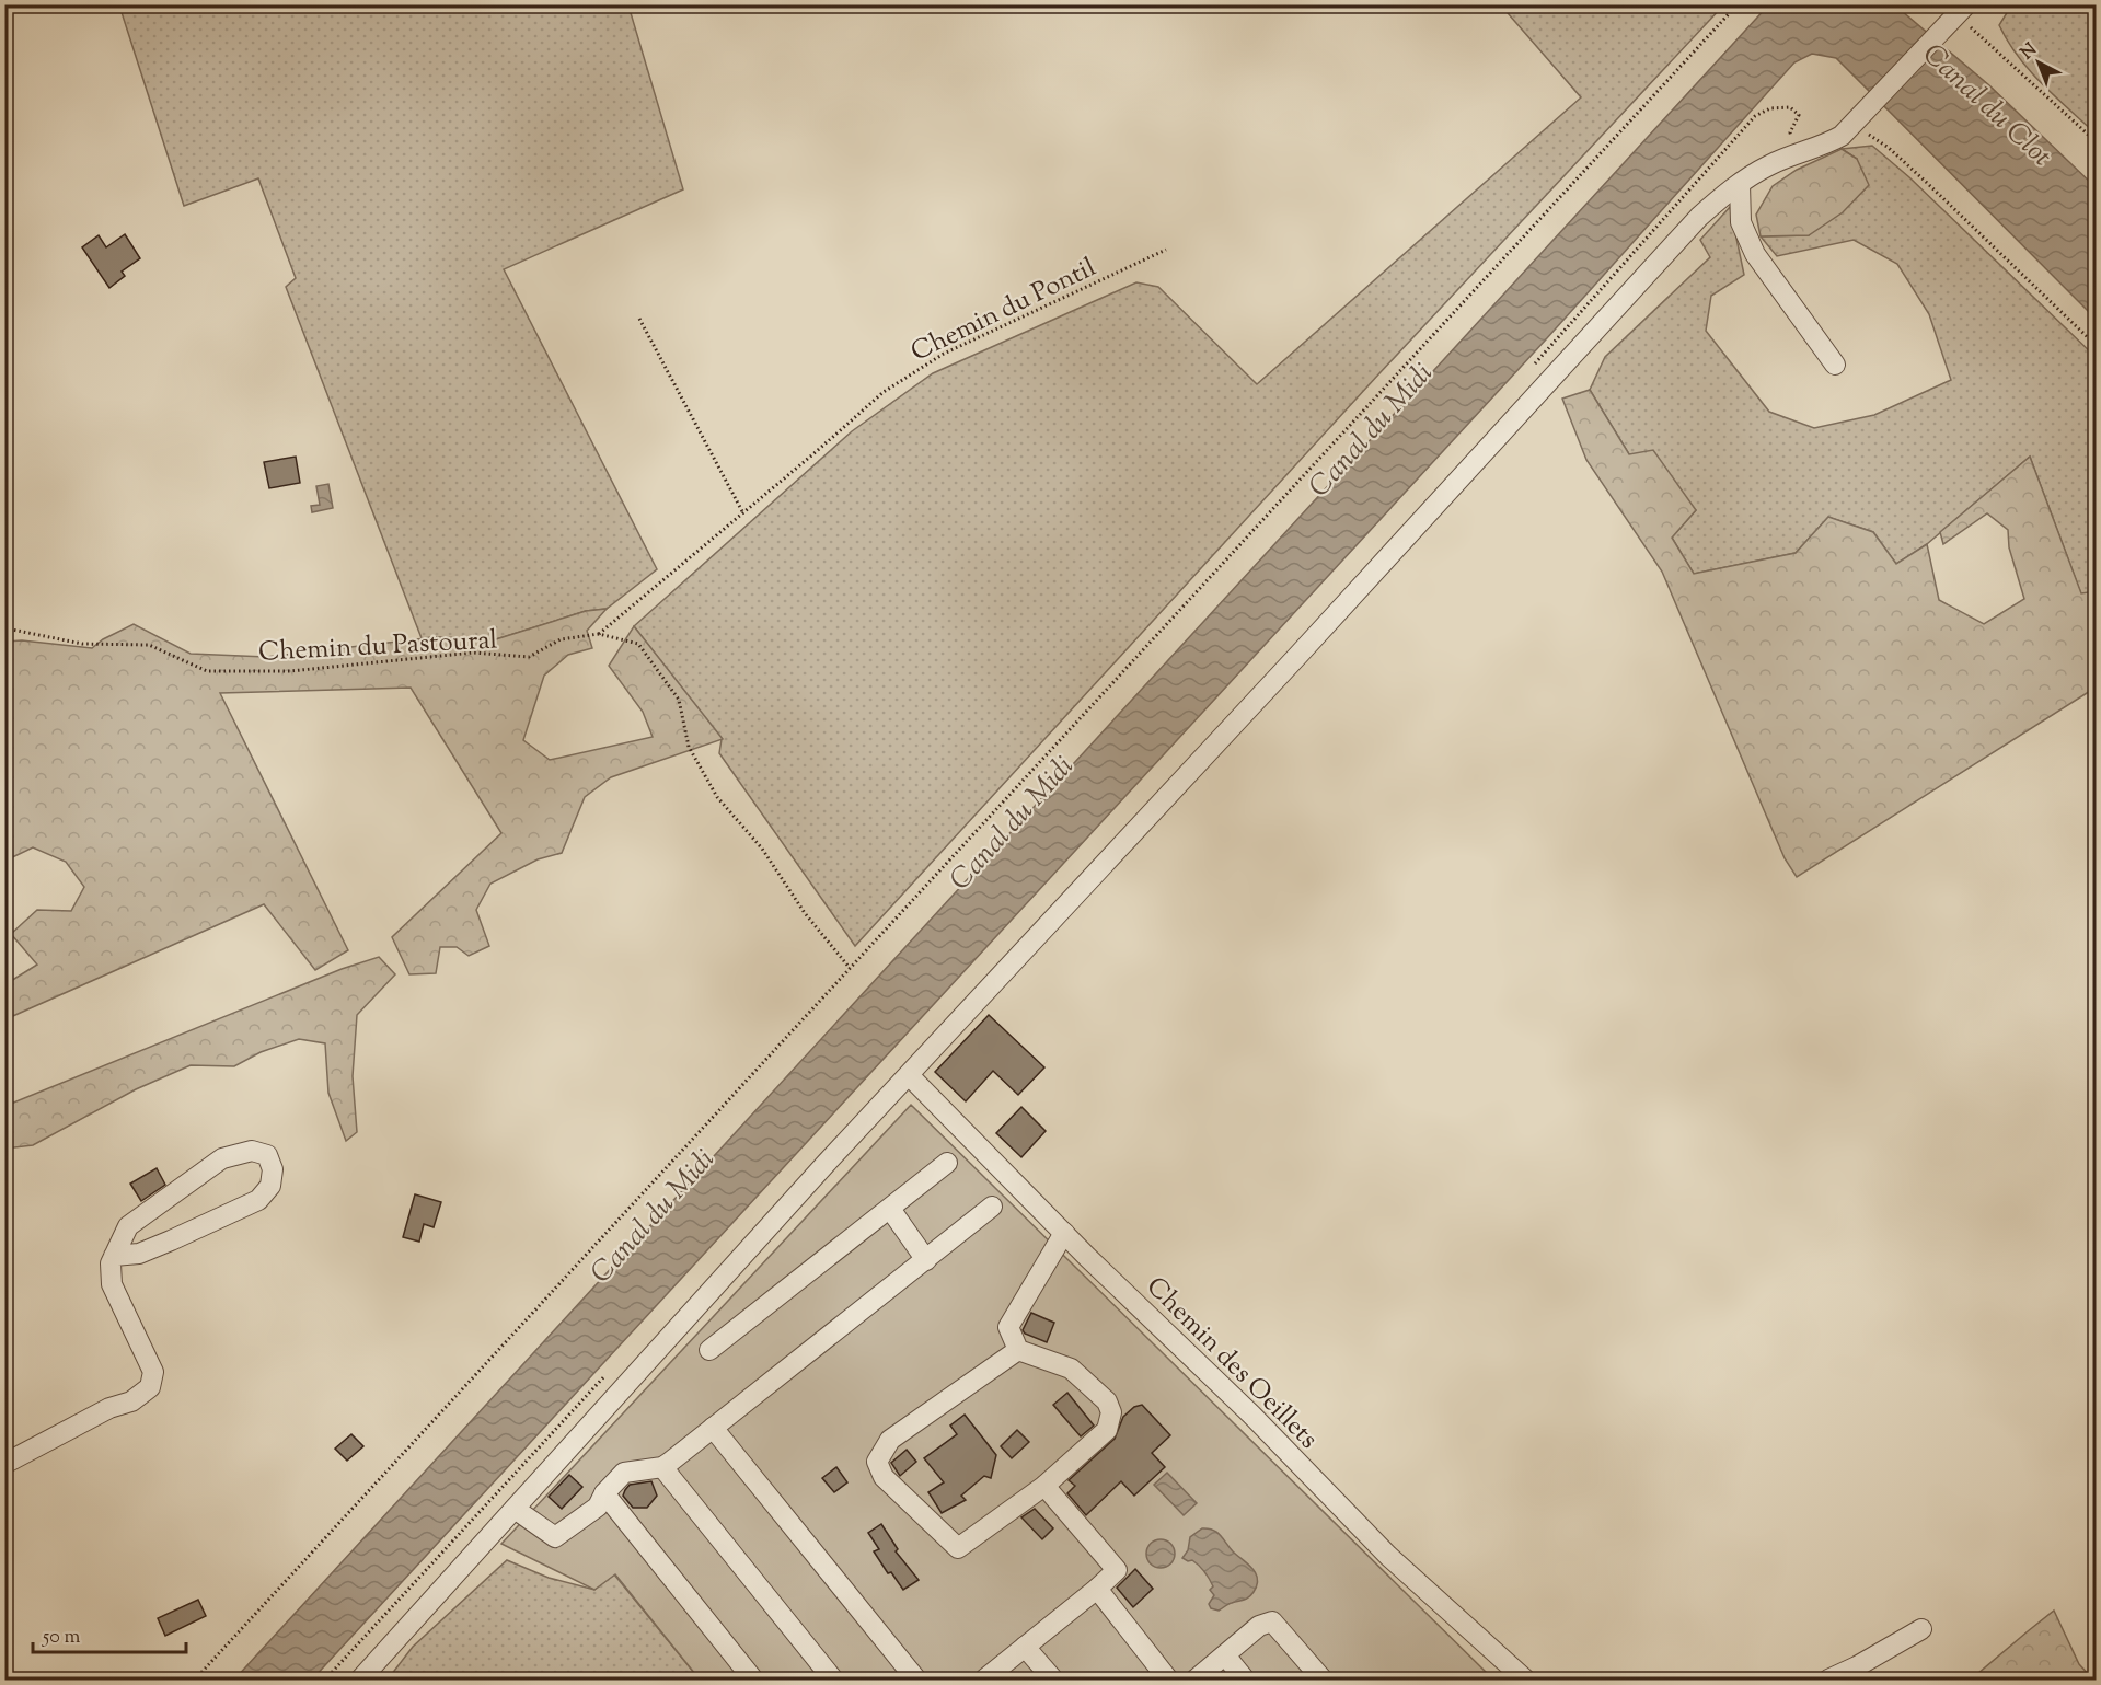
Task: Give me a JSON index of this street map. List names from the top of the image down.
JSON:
{
  "streets": {
    "street": ["Chemin des Oeillets"],
    "path": ["Chemin du Pontil", "Chemin du Pastoural"]
  },
  "crossings": [
    ["Chemin du Pontil", "Chemin du Pastoural"]
  ],
  "water": ["Canal du Clot", "Canal du Midi"],
  "scale_bar": "50 m",
  "north": "top left"
}
